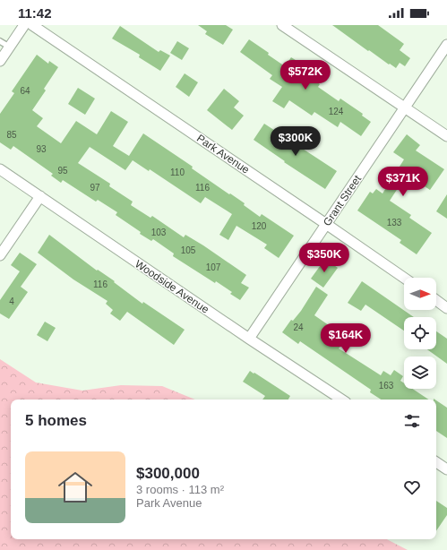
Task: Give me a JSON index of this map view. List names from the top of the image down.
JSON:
{
  "streets": {
    "street": ["Park Avenue", "Grant Street", "Woodside Avenue"]
  },
  "crossings": [
    ["Park Avenue", "Grant Street"],
    ["Grant Street", "Woodside Avenue"]
  ],
  "house_numbers": [
    "64",
    "124",
    "85",
    "93",
    "95",
    "110",
    "97",
    "116",
    "133",
    "120",
    "103",
    "105",
    "107",
    "116",
    "4",
    "24",
    "163"
  ],
  "north": "right",
  "page": {
    "status": "11:42",
    "price": [
      "$572K",
      "$300K",
      "$371K",
      "$350K",
      "$164K"
    ],
    "heading": "5 homes",
    "list": [
      {
        "name": "$300,000",
        "note": "3 rooms · 113 m² · Park Avenue"
      }
    ]
  }
}
